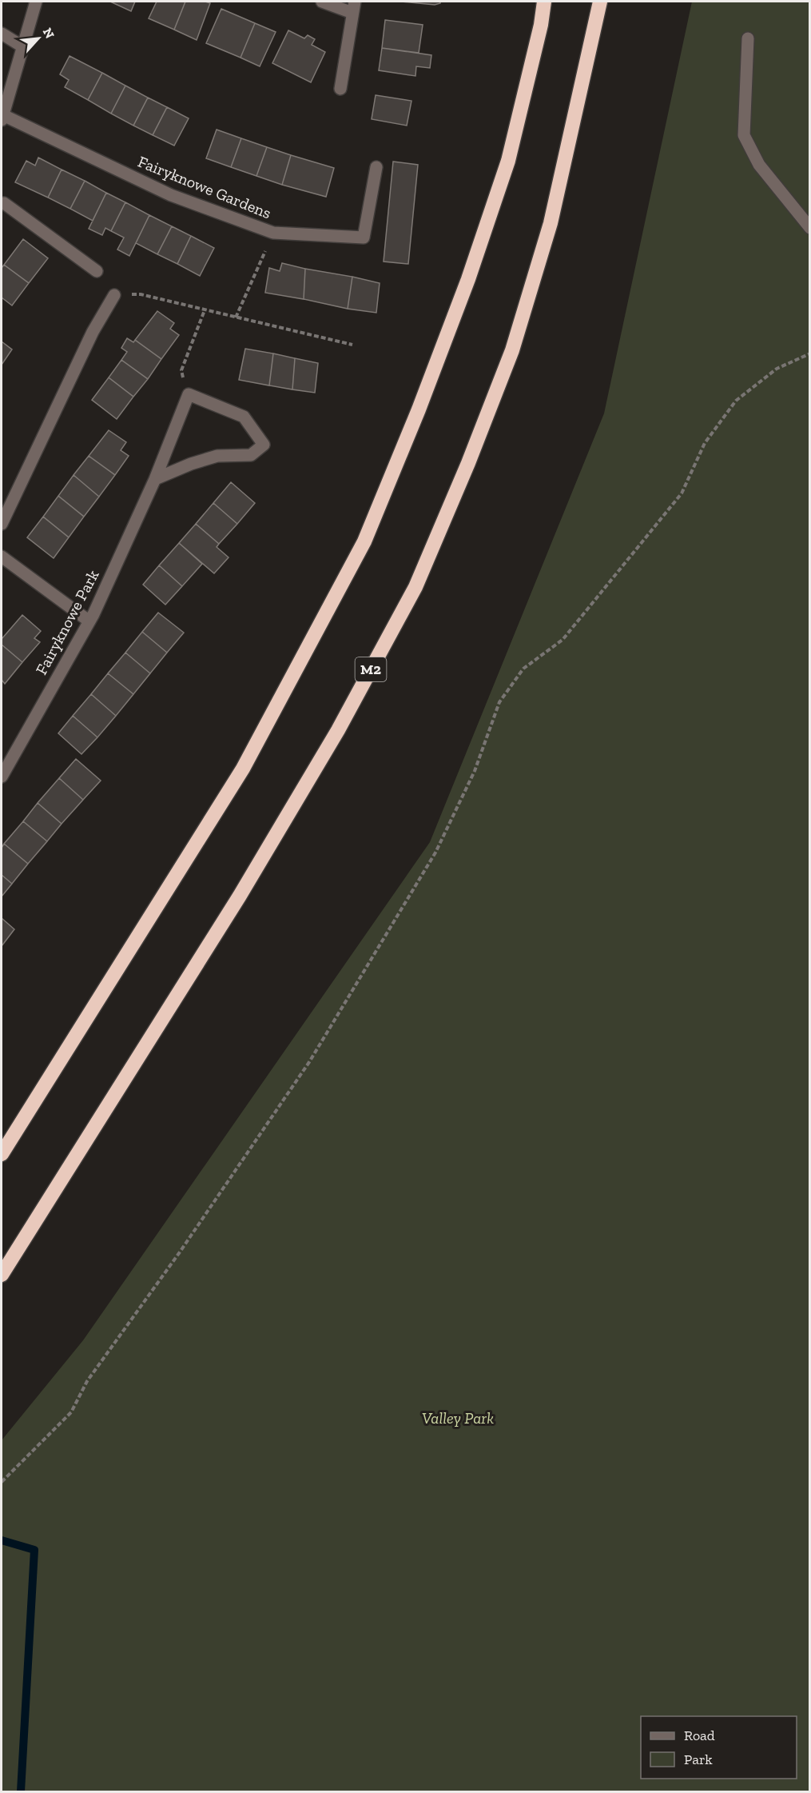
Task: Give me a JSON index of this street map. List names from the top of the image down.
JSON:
{
  "streets": {
    "highway": ["M2"],
    "street": ["Fairyknowe Gardens", "Fairyknowe Park"]
  },
  "parks": ["Valley Park"],
  "legend": ["Road", "Park"],
  "north": "top right"
}
